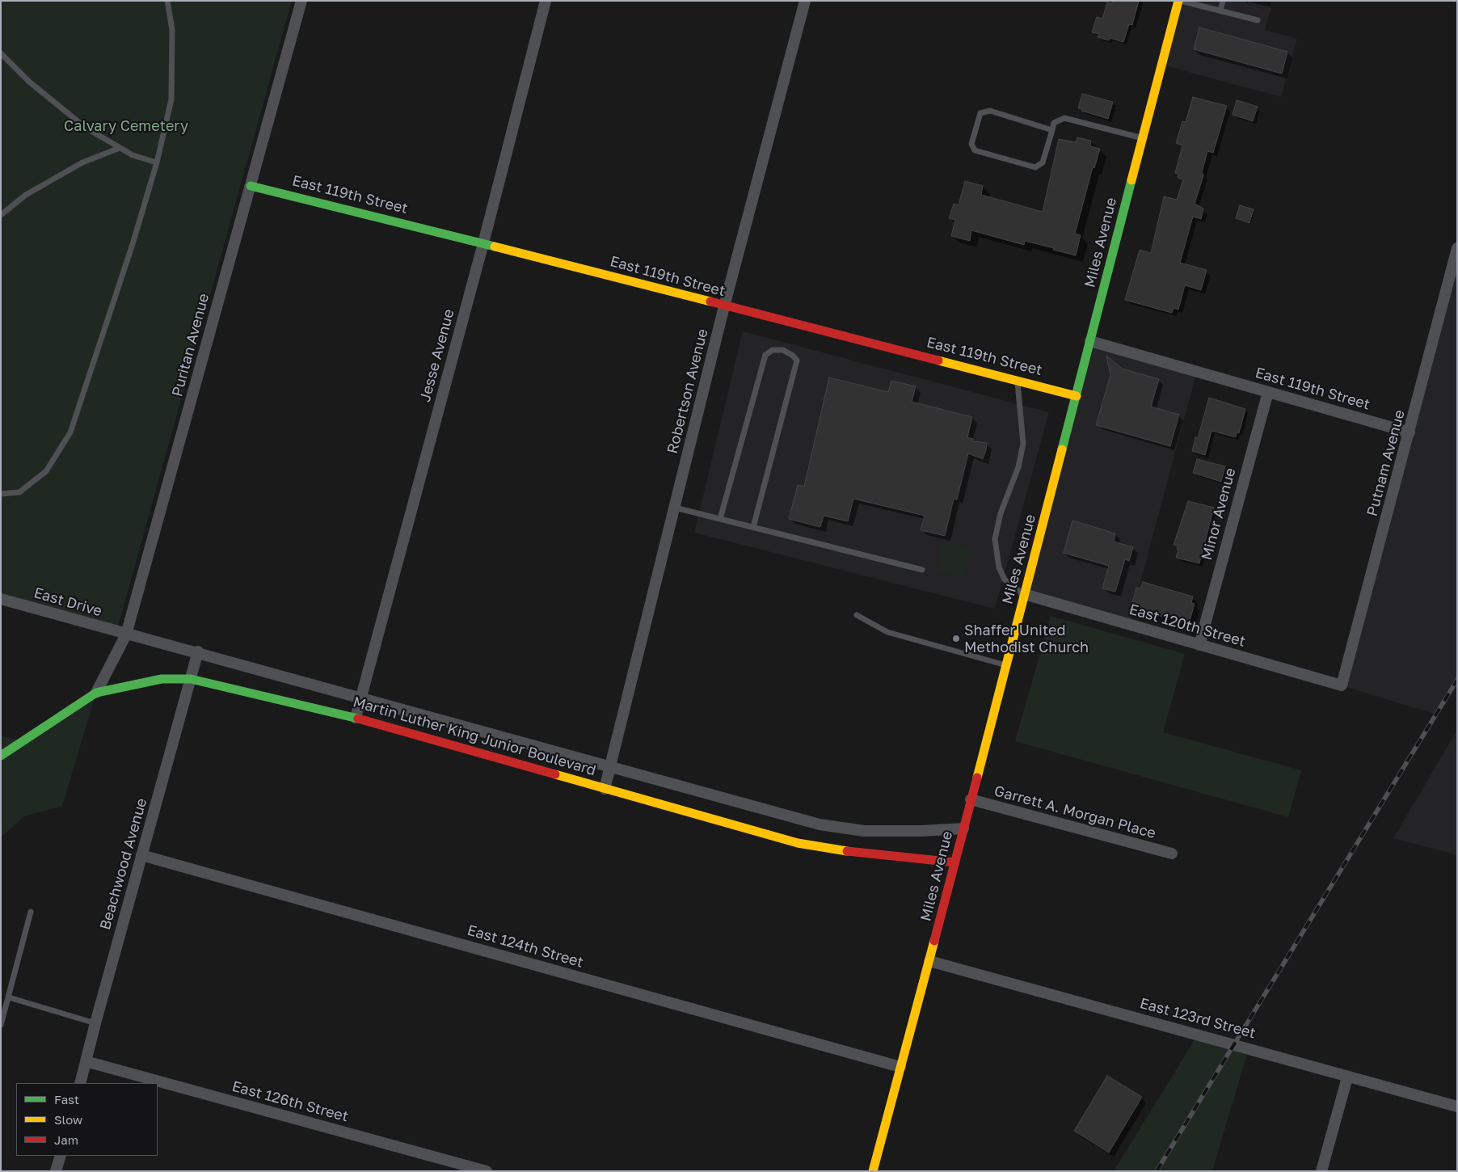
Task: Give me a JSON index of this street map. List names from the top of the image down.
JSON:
{
  "streets": {
    "street": [
      "East 119th Street",
      "Miles Avenue",
      "Puritan Avenue",
      "Jesse Avenue",
      "Robertson Avenue",
      "Putnam Avenue",
      "Minor Avenue",
      "East Drive",
      "East 120th Street",
      "Martin Luther King Junior Boulevard",
      "Garrett A. Morgan Place",
      "Beachwood Avenue",
      "East 124th Street",
      "East 123rd Street",
      "East 126th Street"
    ]
  },
  "crossings": [
    ["East 119th Street", "Miles Avenue"],
    ["East 119th Street", "Puritan Avenue"],
    ["East 119th Street", "Jesse Avenue"],
    ["East 119th Street", "Robertson Avenue"],
    ["East 119th Street", "Putnam Avenue"],
    ["East 119th Street", "Minor Avenue"],
    ["Miles Avenue", "East 120th Street"],
    ["Miles Avenue", "Martin Luther King Junior Boulevard"],
    ["Miles Avenue", "Garrett A. Morgan Place"],
    ["Miles Avenue", "East 124th Street"],
    ["Miles Avenue", "East 123rd Street"],
    ["Puritan Avenue", "East Drive"],
    ["Puritan Avenue", "Martin Luther King Junior Boulevard"],
    ["Jesse Avenue", "Martin Luther King Junior Boulevard"],
    ["Robertson Avenue", "Martin Luther King Junior Boulevard"],
    ["Putnam Avenue", "East 120th Street"],
    ["Minor Avenue", "East 120th Street"],
    ["East Drive", "Martin Luther King Junior Boulevard"],
    ["Martin Luther King Junior Boulevard", "Beachwood Avenue"],
    ["Beachwood Avenue", "East 124th Street"],
    ["Beachwood Avenue", "East 126th Street"]
  ],
  "parks": ["Calvary Cemetery"],
  "places": ["Shaffer United Methodist Church"],
  "legend": ["Fast", "Slow", "Jam"]
}
